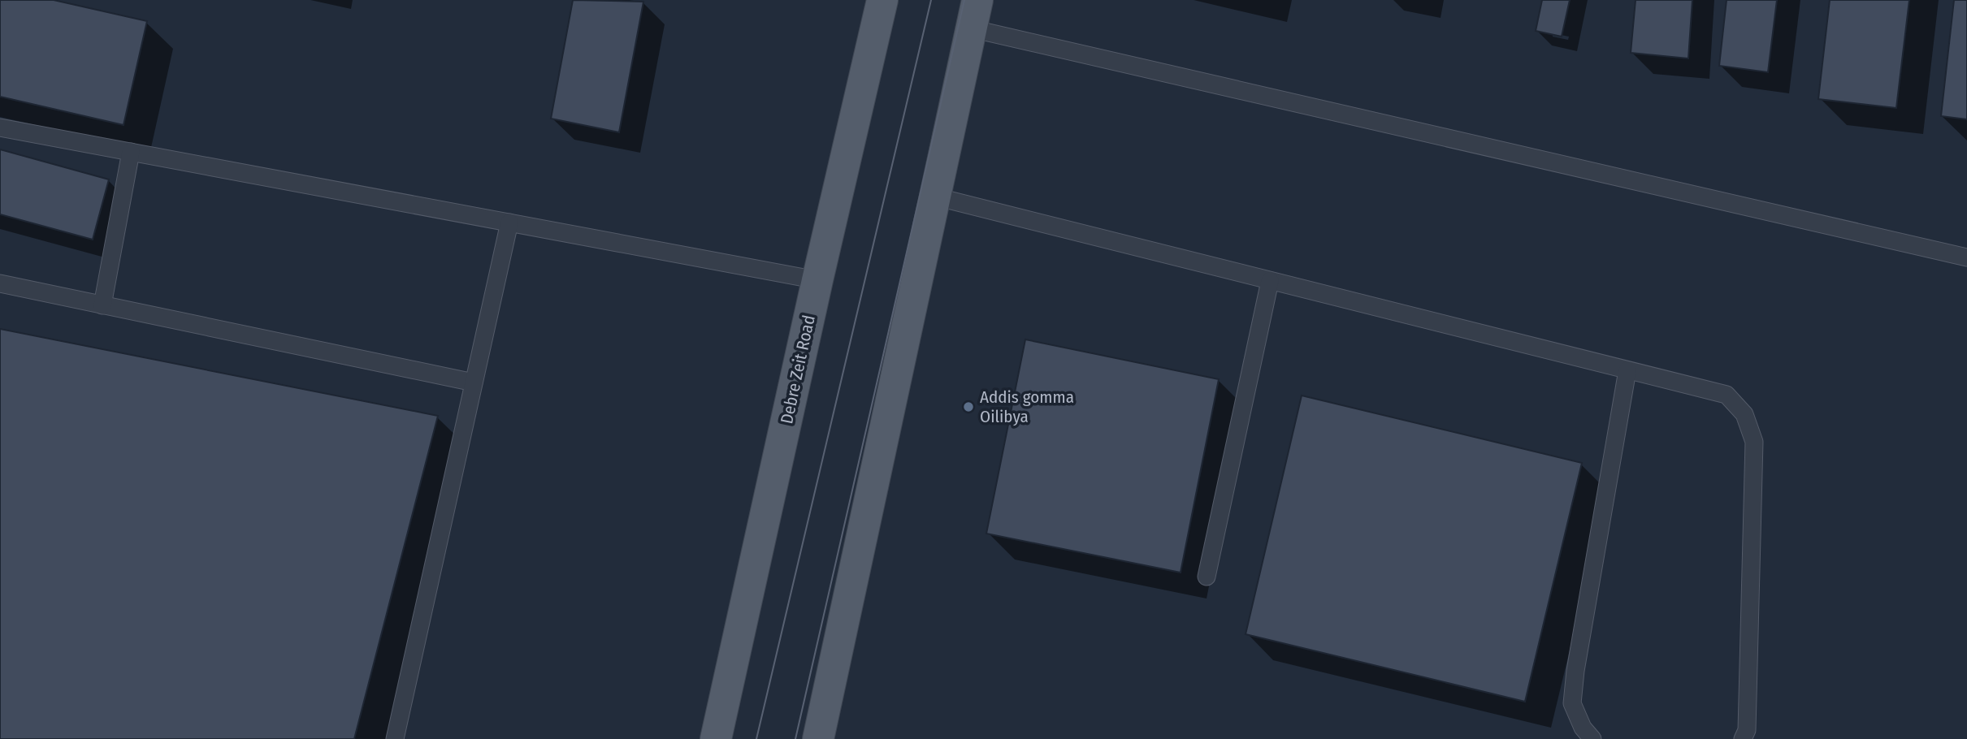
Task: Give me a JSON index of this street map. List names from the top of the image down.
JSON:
{
  "streets": {
    "main road": ["Debre Zeit Road"]
  },
  "places": ["Addis gomma Oilibya"]
}
